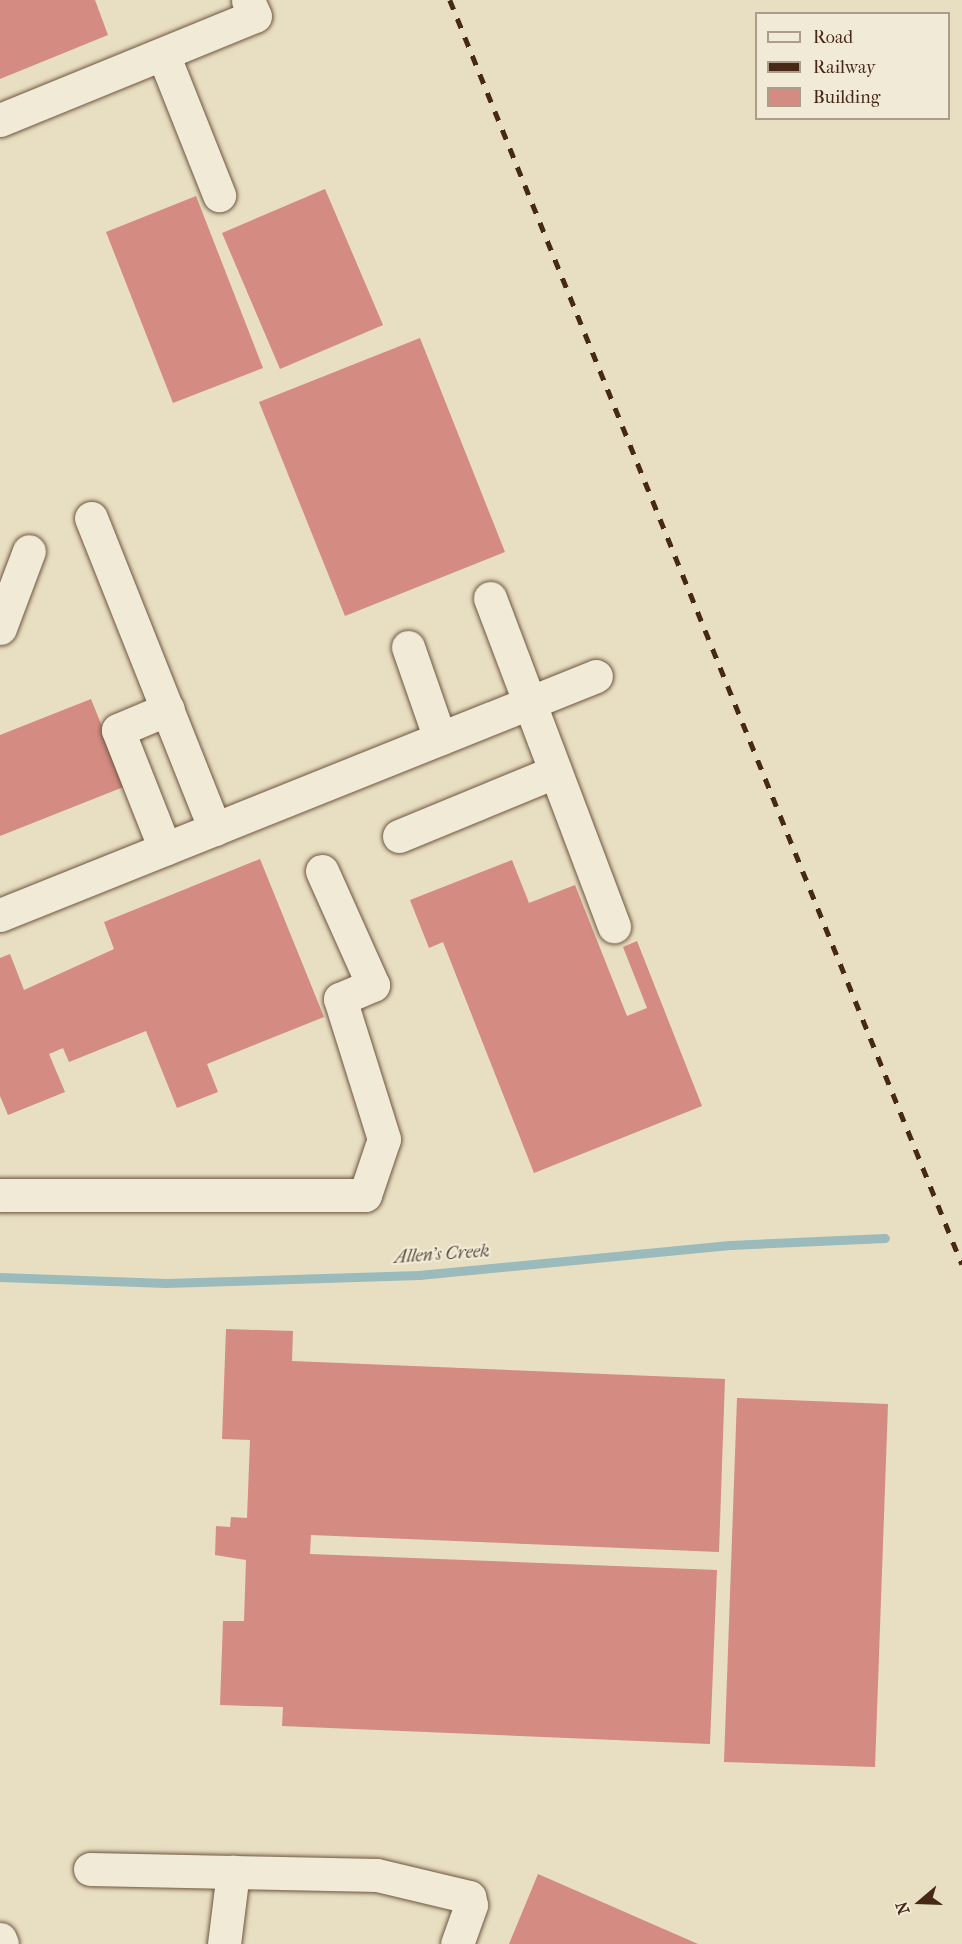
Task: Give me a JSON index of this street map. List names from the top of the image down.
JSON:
{
  "water": ["Allen's Creek"],
  "legend": ["Road", "Railway", "Building"],
  "north": "left"
}
